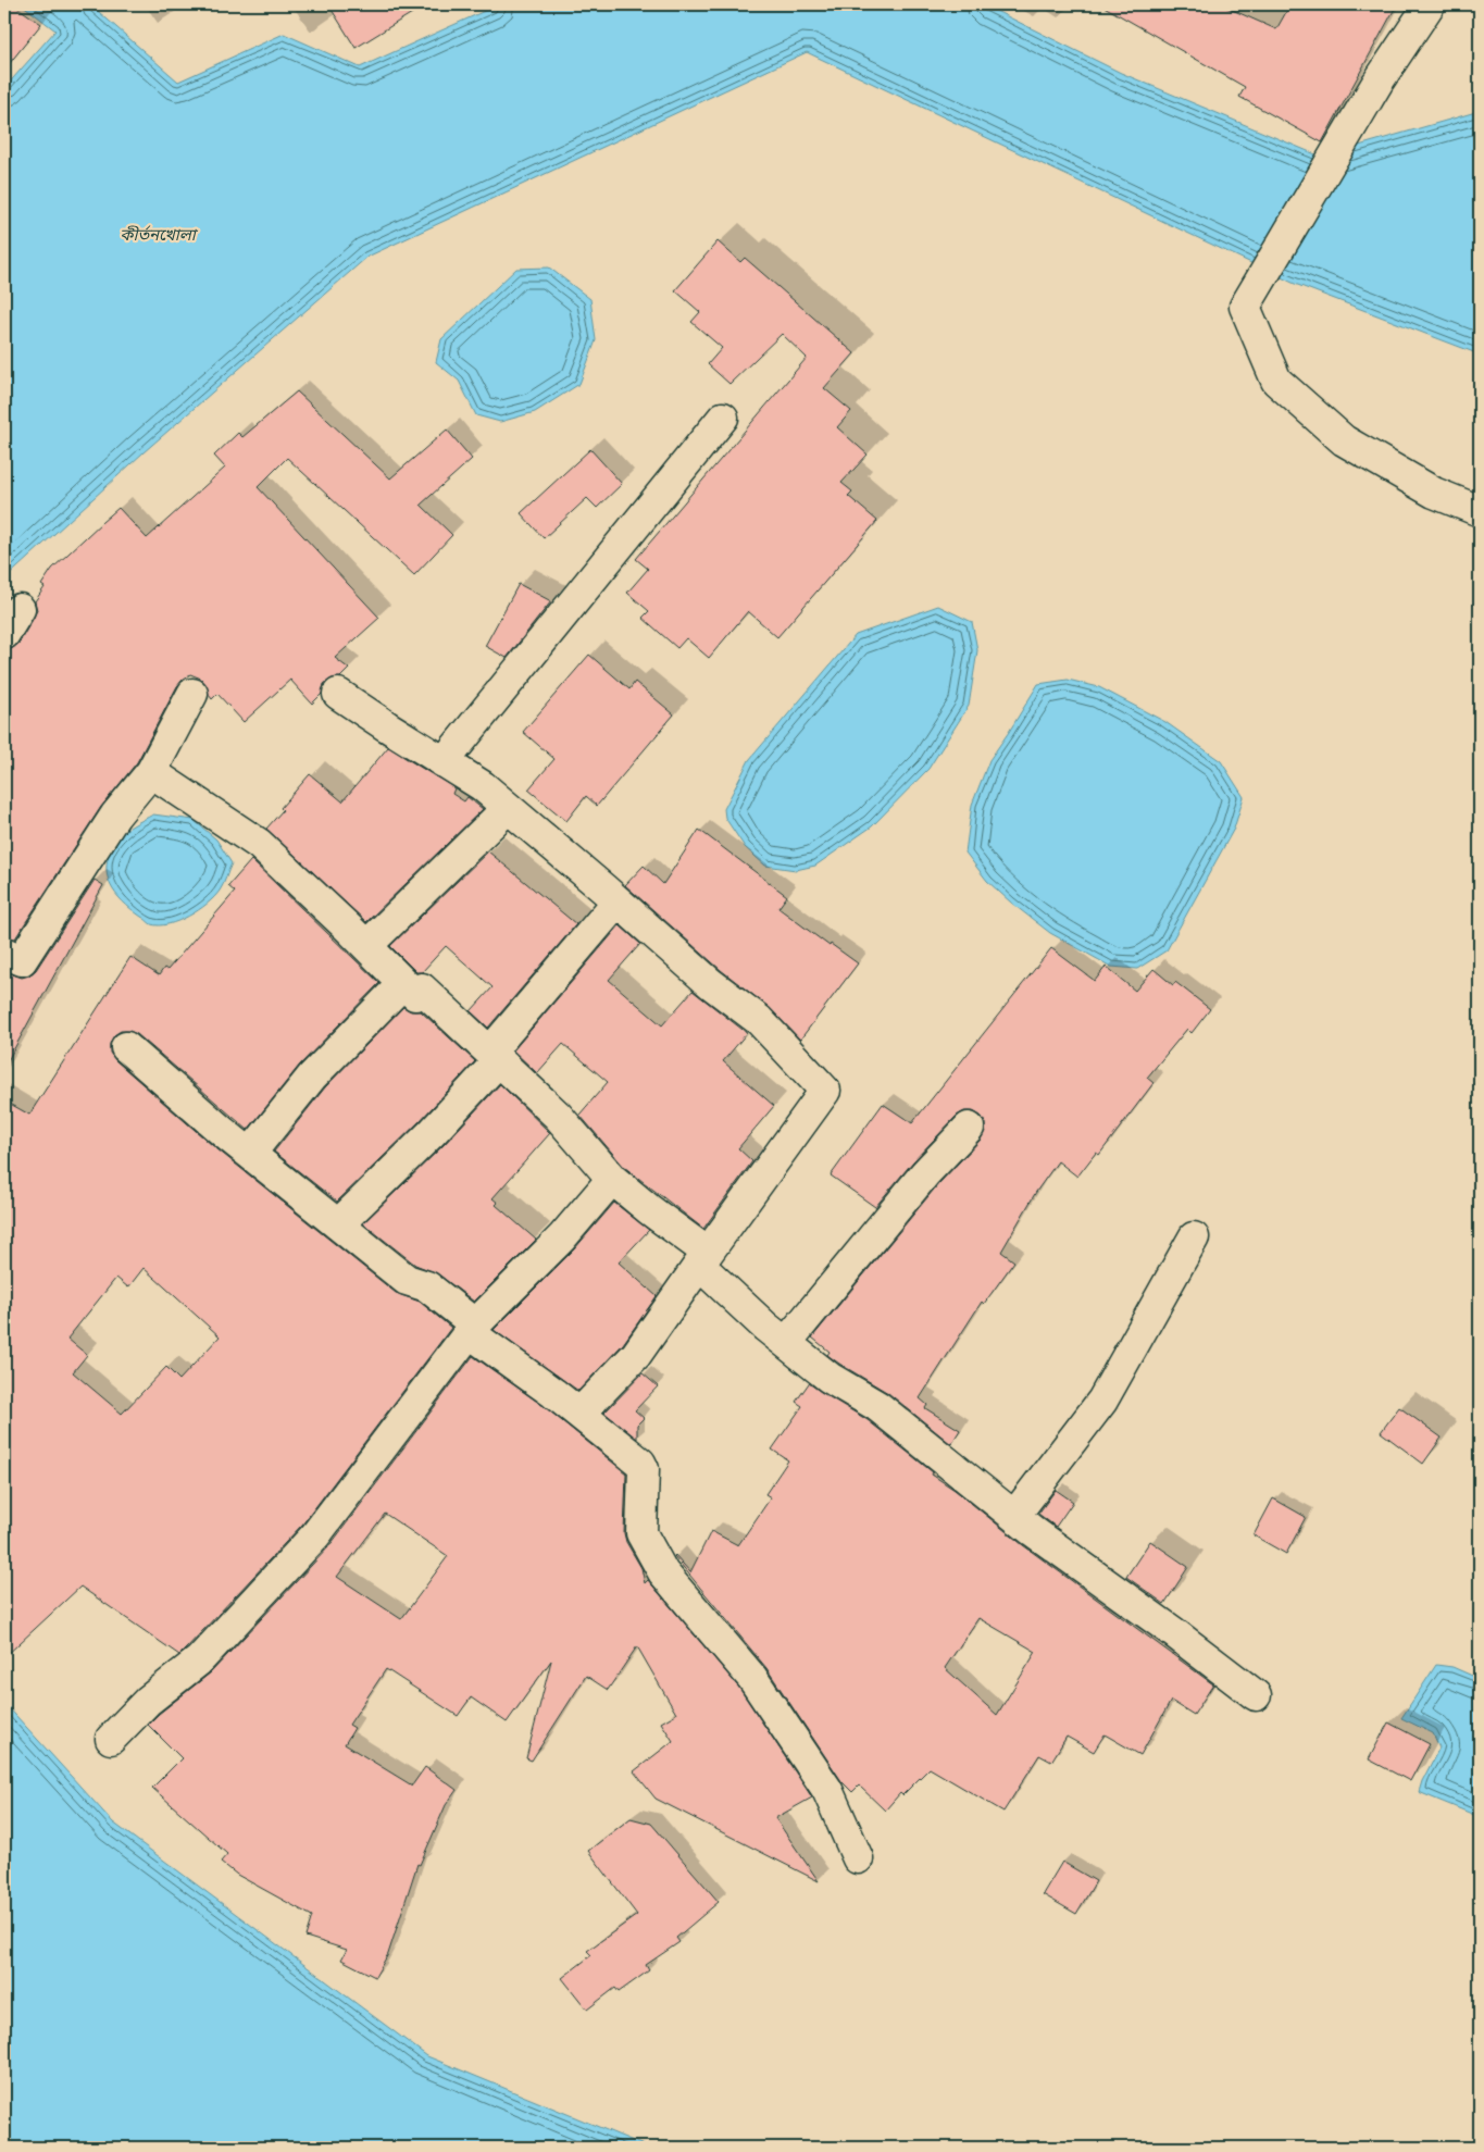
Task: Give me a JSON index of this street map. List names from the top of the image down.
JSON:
{
  "water": ["কীর্তনখোলা"]
}
